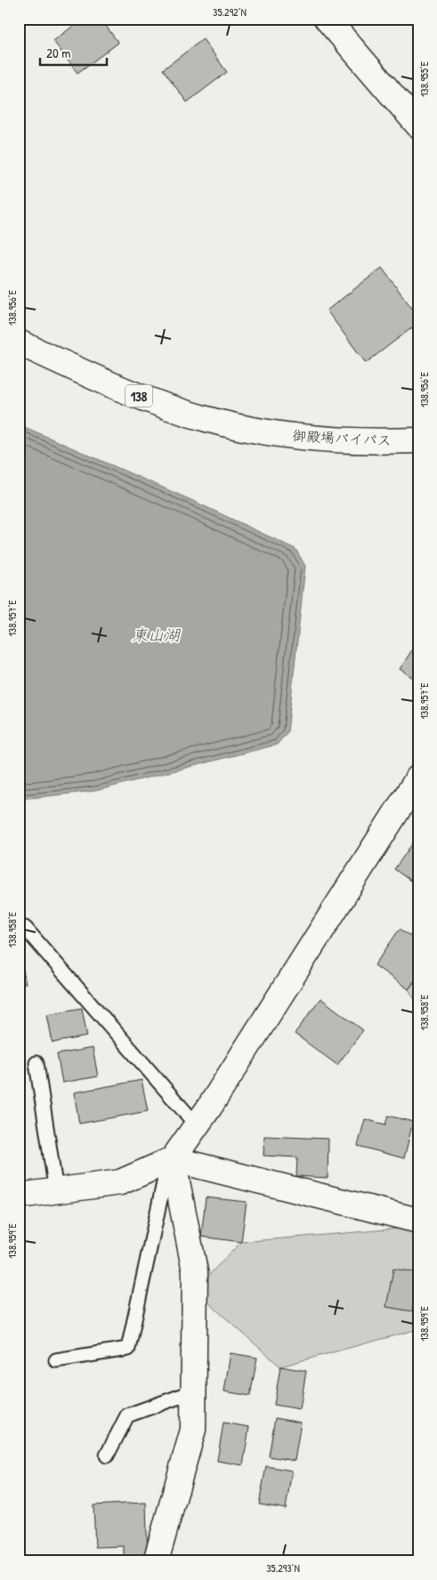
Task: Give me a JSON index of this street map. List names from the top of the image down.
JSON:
{
  "streets": {
    "main road": ["138", "御殿場バイパス"]
  },
  "water": ["東山湖"],
  "scale_bar": "20 m",
  "coordinates": [
    "35.292°N",
    "138.955°E",
    "138.956°E",
    "138.957°E",
    "138.958°E",
    "138.959°E",
    "35.293°N"
  ]
}
